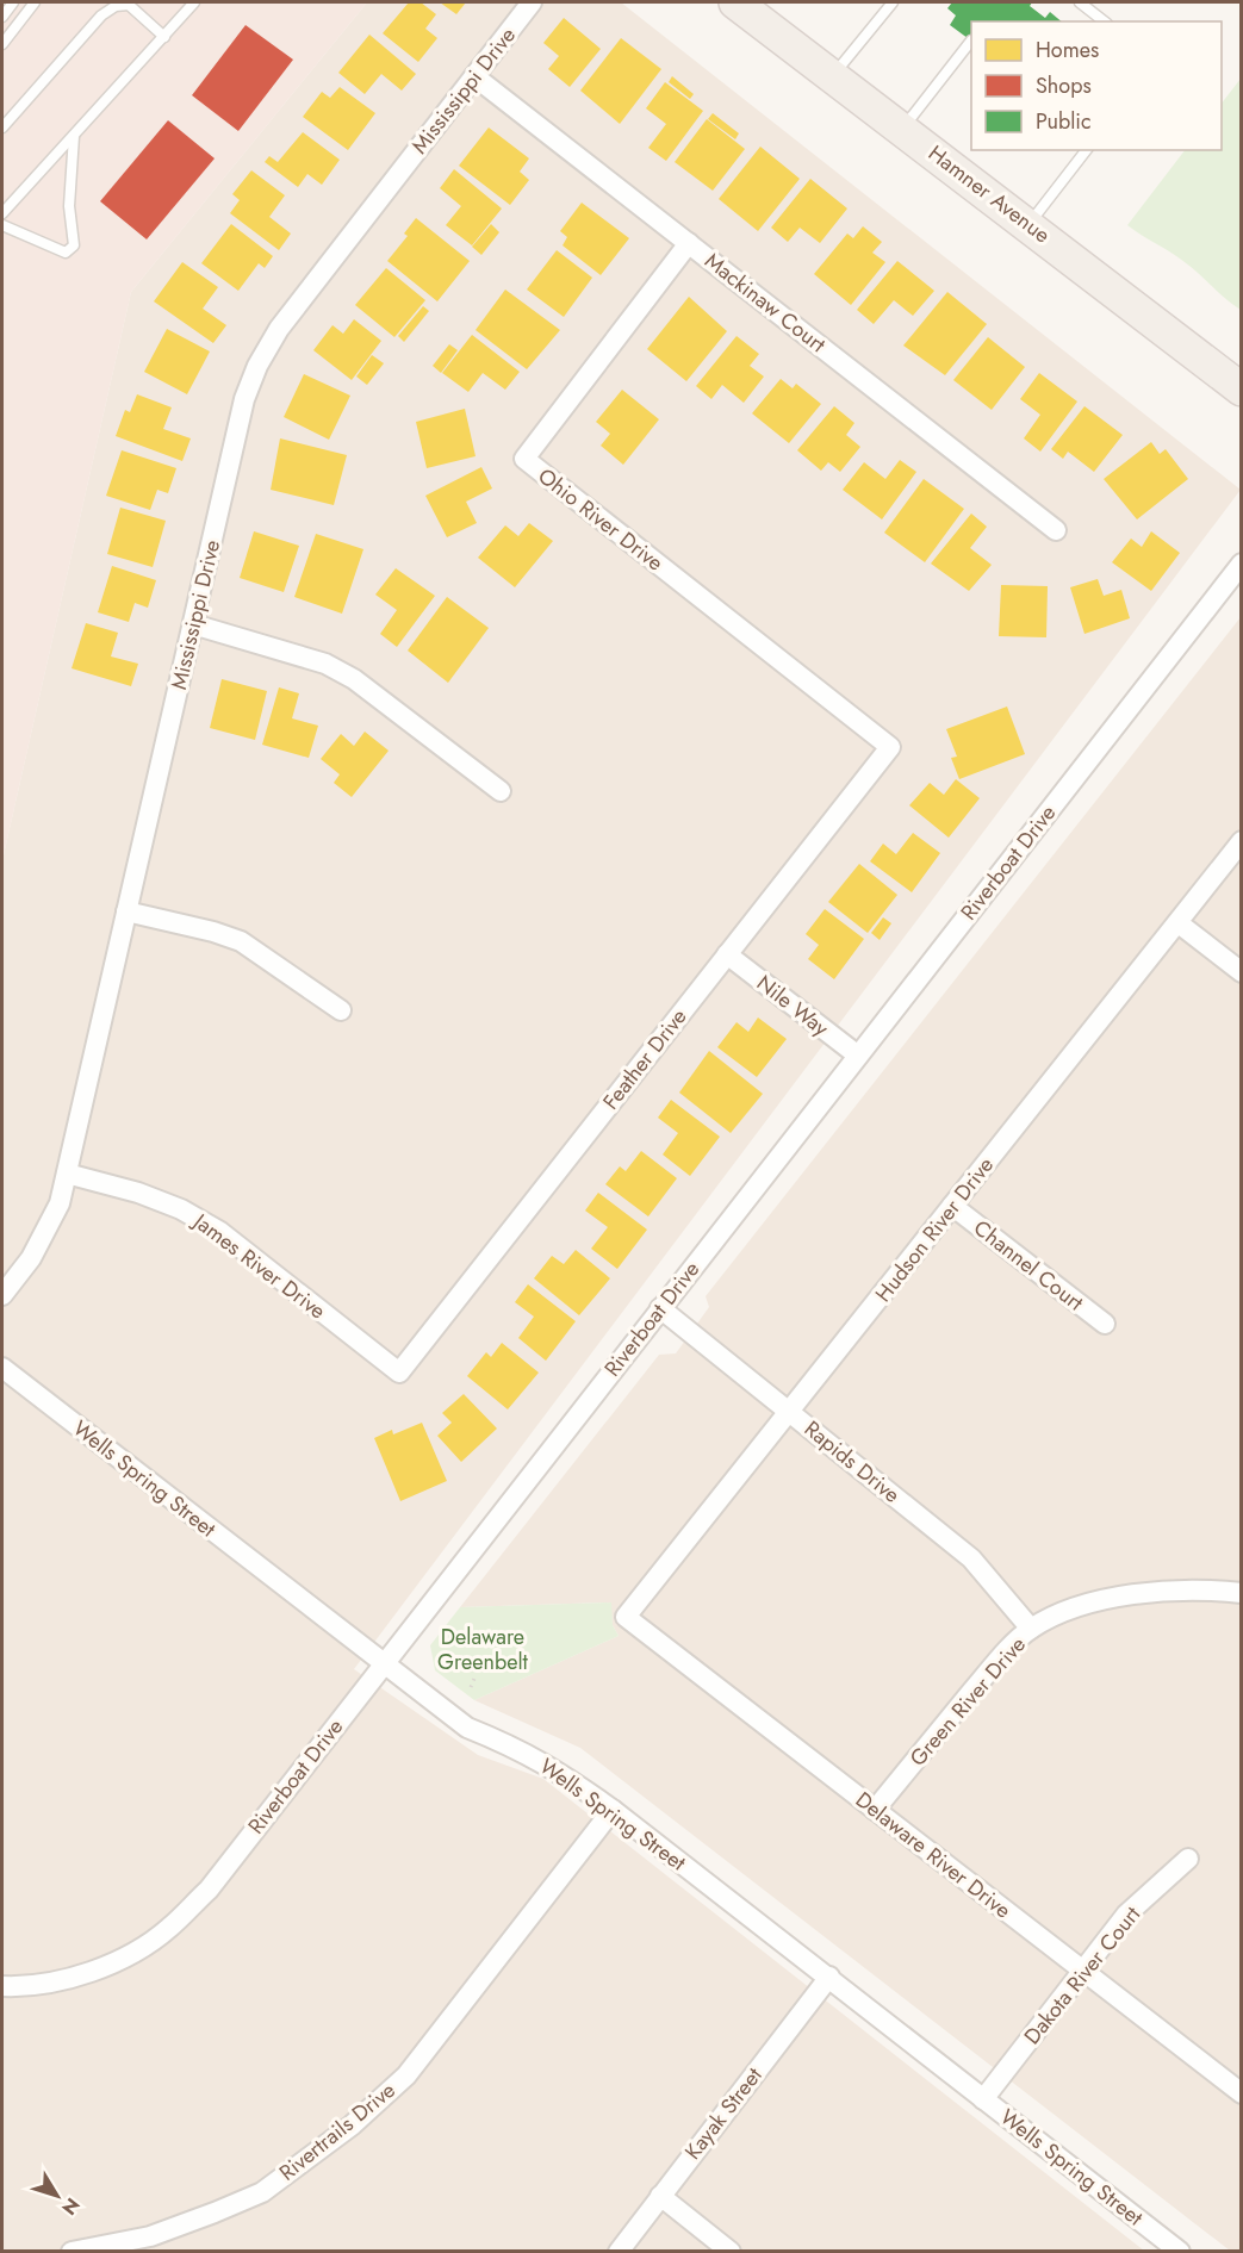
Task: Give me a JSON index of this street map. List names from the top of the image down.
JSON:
{
  "streets": {
    "main road": ["Hamner Avenue"],
    "street": [
      "Mississippi Drive",
      "Mackinaw Court",
      "Ohio River Drive",
      "Riverboat Drive",
      "Nile Way",
      "Feather Drive",
      "Hudson River Drive",
      "Channel Court",
      "James River Drive",
      "Rapids Drive",
      "Wells Spring Street",
      "Green River Drive",
      "Delaware River Drive",
      "Dakota River Court",
      "Kayak Street",
      "Rivertrails Drive"
    ]
  },
  "crossings": [
    ["Mississippi Drive", "Mackinaw Court"],
    ["Mississippi Drive", "James River Drive"],
    ["Mackinaw Court", "Ohio River Drive"],
    ["Ohio River Drive", "Feather Drive"],
    ["Riverboat Drive", "Nile Way"],
    ["Riverboat Drive", "Rapids Drive"],
    ["Riverboat Drive", "Wells Spring Street"],
    ["Nile Way", "Feather Drive"],
    ["Feather Drive", "James River Drive"],
    ["Hudson River Drive", "Channel Court"],
    ["Hudson River Drive", "Rapids Drive"],
    ["Hudson River Drive", "Delaware River Drive"],
    ["Rapids Drive", "Green River Drive"],
    ["Wells Spring Street", "Dakota River Court"],
    ["Wells Spring Street", "Kayak Street"],
    ["Wells Spring Street", "Rivertrails Drive"],
    ["Green River Drive", "Delaware River Drive"],
    ["Delaware River Drive", "Dakota River Court"]
  ],
  "parks": ["Delaware Greenbelt"],
  "legend": ["Homes", "Shops", "Public"],
  "north": "bottom right"
}
